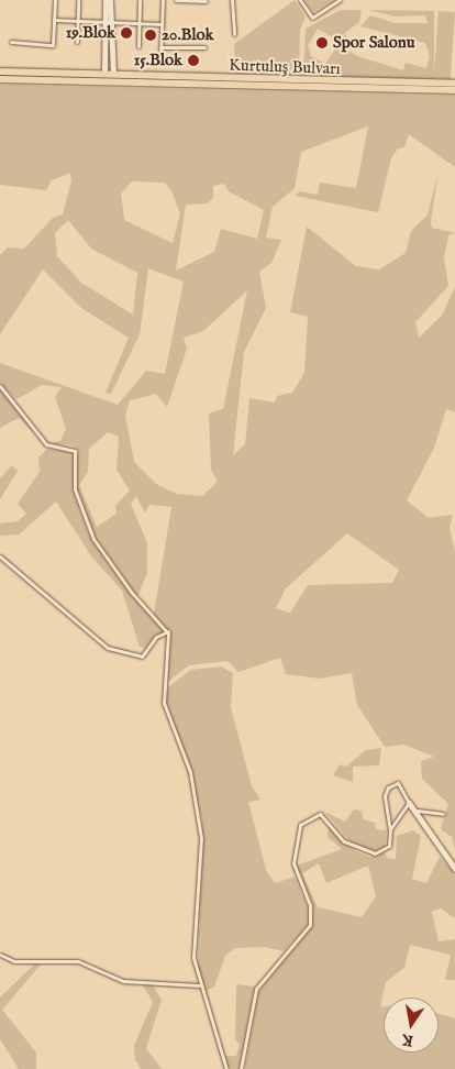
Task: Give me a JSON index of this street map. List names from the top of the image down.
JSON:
{
  "streets": {
    "highway": ["Kurtuluş Bulvarı"]
  },
  "places": [
    "19.Blok",
    "20.Blok",
    "Spor Salonu",
    "15.Blok"
  ],
  "north": "bottom"
}
